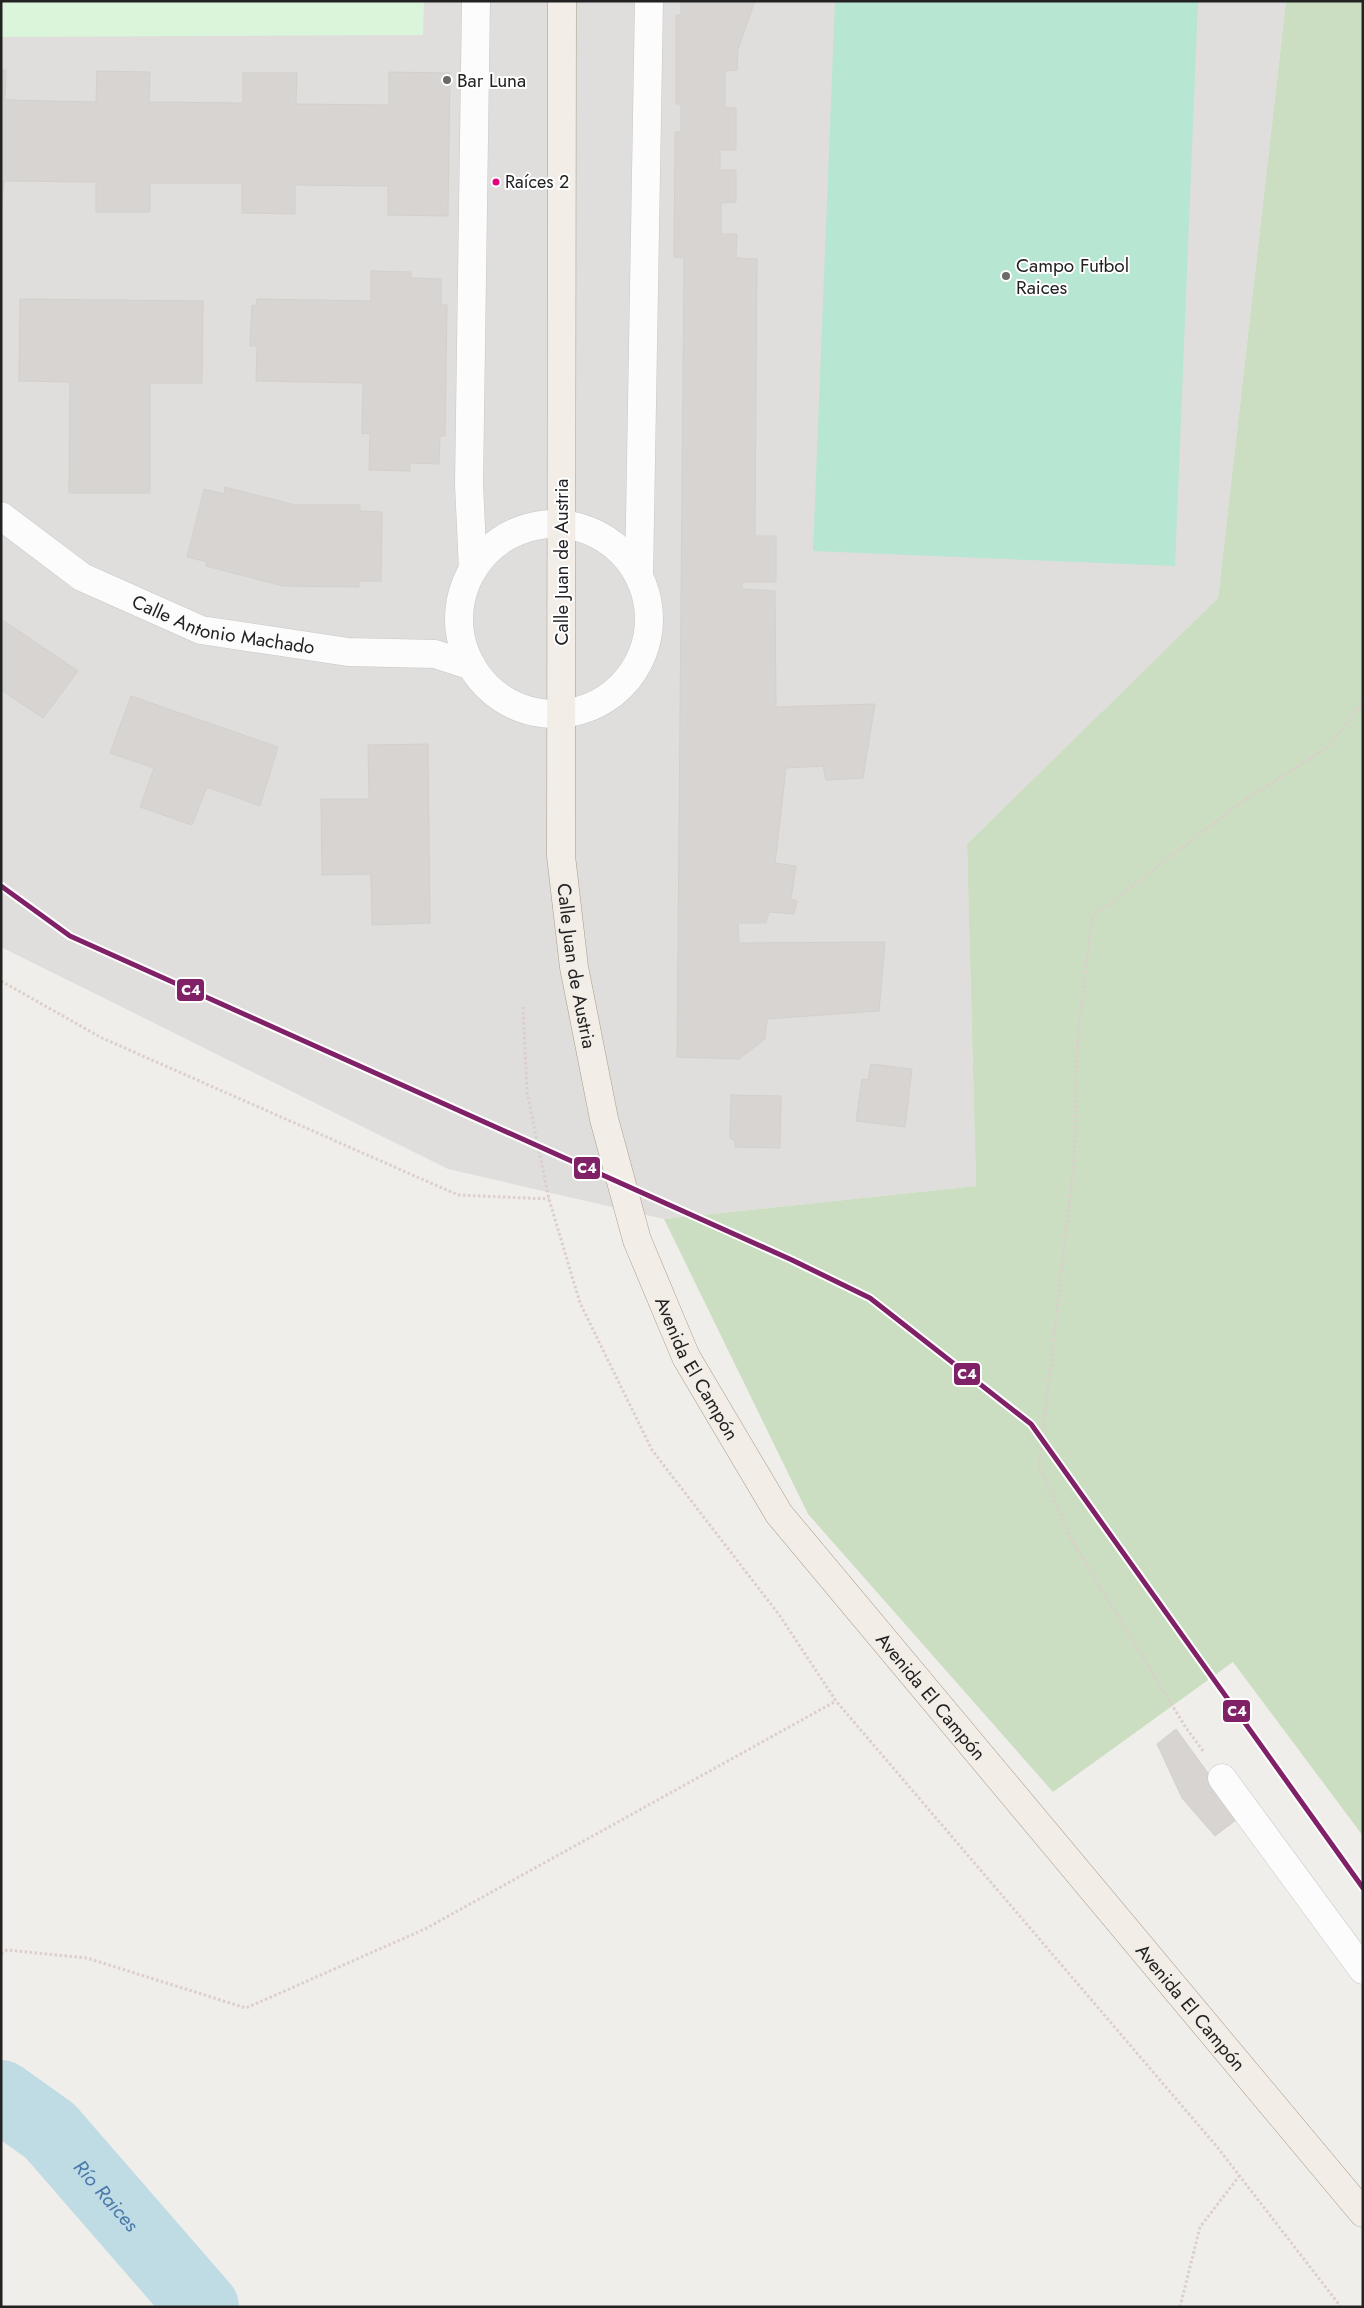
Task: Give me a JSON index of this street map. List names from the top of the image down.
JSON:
{
  "streets": {
    "main road": ["Calle Juan de Austria", "Avenida El Campón"],
    "street": ["Calle Antonio Machado"]
  },
  "crossings": [
    ["Calle Juan de Austria", "Avenida El Campón"]
  ],
  "water": ["Río Raices"],
  "places": ["Bar Luna", "Raíces 2", "Campo Futbol Raices"],
  "lines": ["transit line C4"]
}
